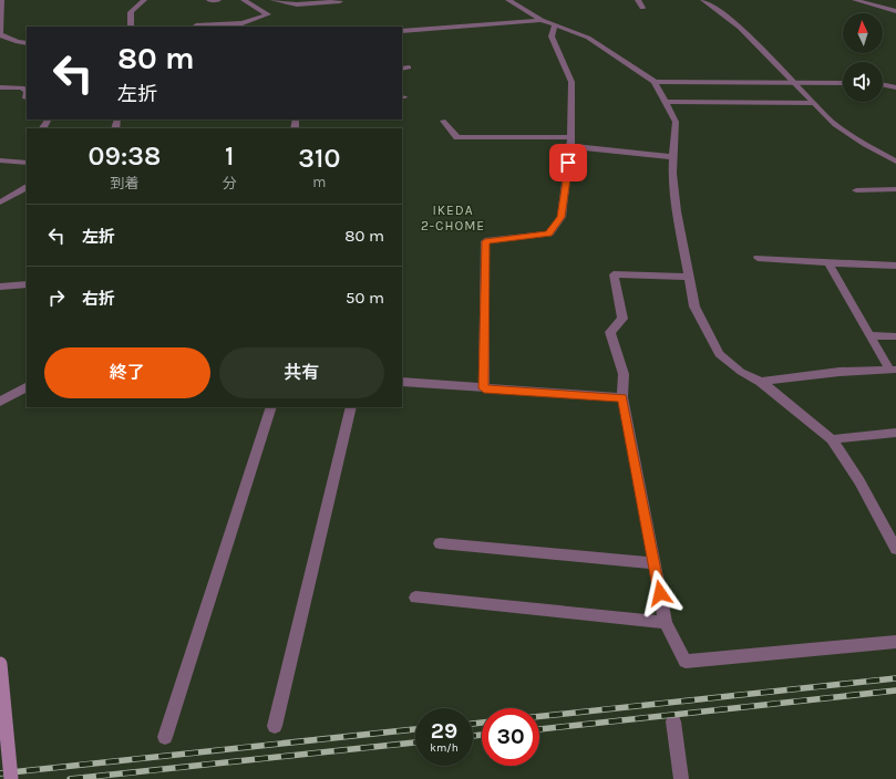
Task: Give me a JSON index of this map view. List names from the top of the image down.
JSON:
{
  "districts": ["IKEDA 2-CHOME"],
  "north": "top",
  "page": {
    "turn": ["80 m", "左折"],
    "eta": [
      "09:38",
      "到着",
      "1",
      "分",
      "310",
      "m"
    ],
    "list": [
      {
        "name": "左折",
        "value": "80 m"
      },
      {
        "name": "右折",
        "value": "50 m"
      }
    ],
    "buttons": ["終了", "共有"],
    "speed": "29 km/h",
    "limit": "30"
  }
}
